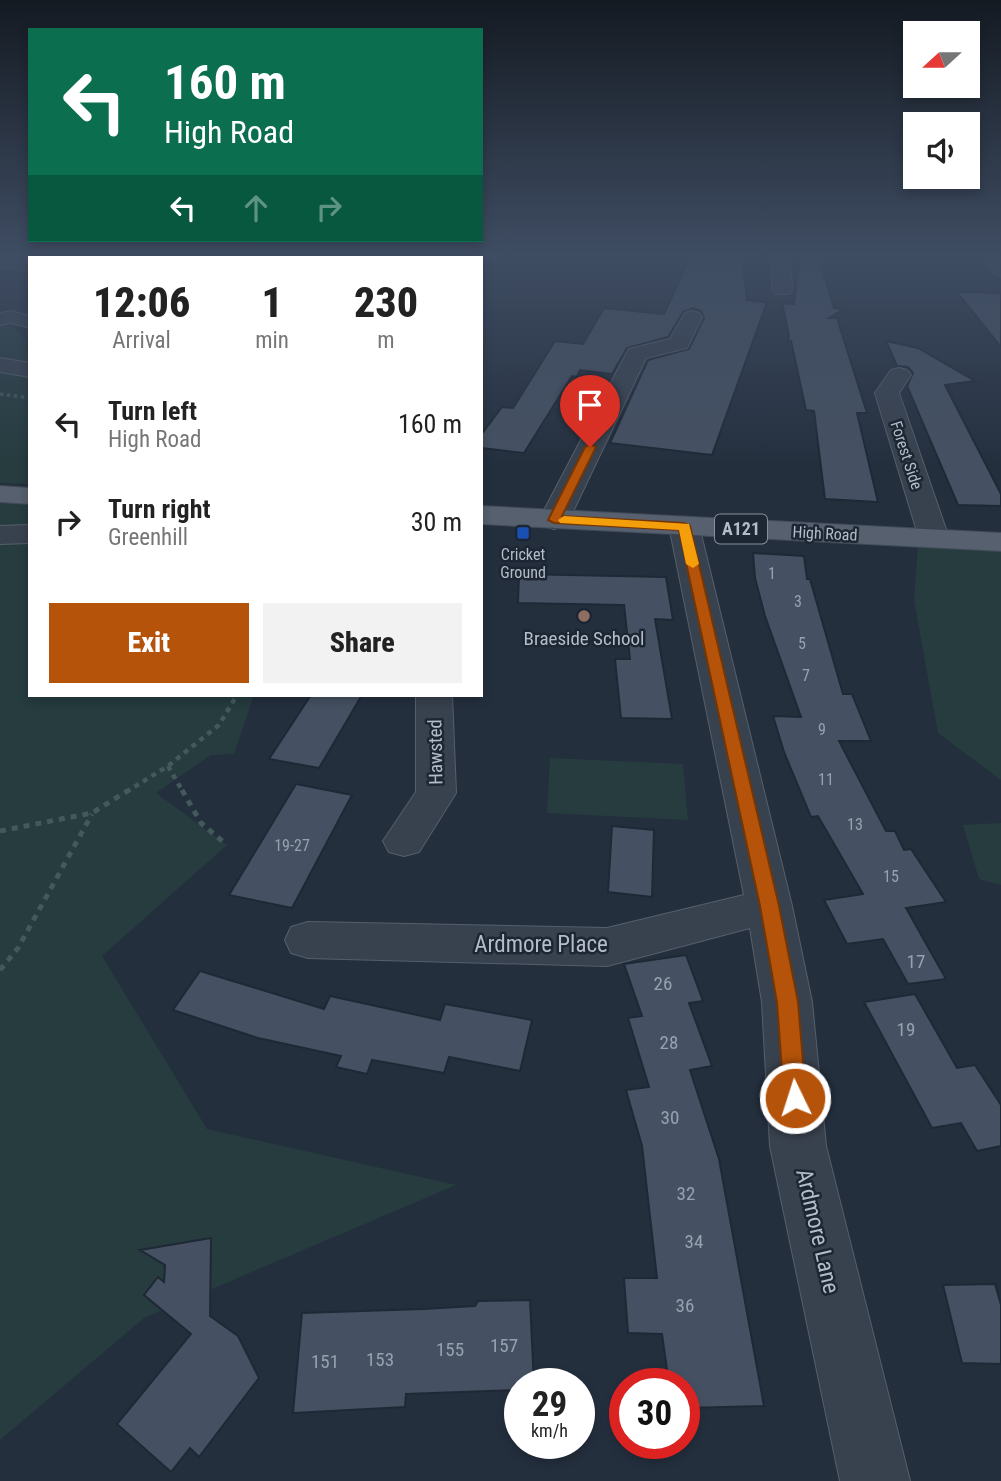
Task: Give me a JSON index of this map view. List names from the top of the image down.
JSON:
{
  "streets": {
    "main road": ["A121", "High Road"],
    "street": [
      "Forest Side",
      "Hawsted",
      "Ardmore Place",
      "Ardmore Lane"
    ]
  },
  "crossings": [
    ["Forest Side", "High Road"],
    ["High Road", "Ardmore Lane"],
    ["Ardmore Place", "Ardmore Lane"]
  ],
  "places": {
    "transit": ["Cricket Ground"],
    "other": ["Braeside School"]
  },
  "house_numbers": [
    "1",
    "3",
    "5",
    "7",
    "9",
    "11",
    "13",
    "19-27",
    "15",
    "17",
    "26",
    "19",
    "28",
    "30",
    "32",
    "34",
    "36",
    "157",
    "155",
    "153",
    "151"
  ],
  "north": "left",
  "page": {
    "turn": ["160 m", "High Road"],
    "eta": [
      "12:06",
      "Arrival",
      "1",
      "min",
      "230",
      "m"
    ],
    "list": [
      {
        "name": "Turn left",
        "note": "High Road",
        "value": "160 m"
      },
      {
        "name": "Turn right",
        "note": "Greenhill",
        "value": "30 m"
      }
    ],
    "buttons": ["Exit", "Share"],
    "speed": "29 km/h",
    "limit": "30"
  }
}
